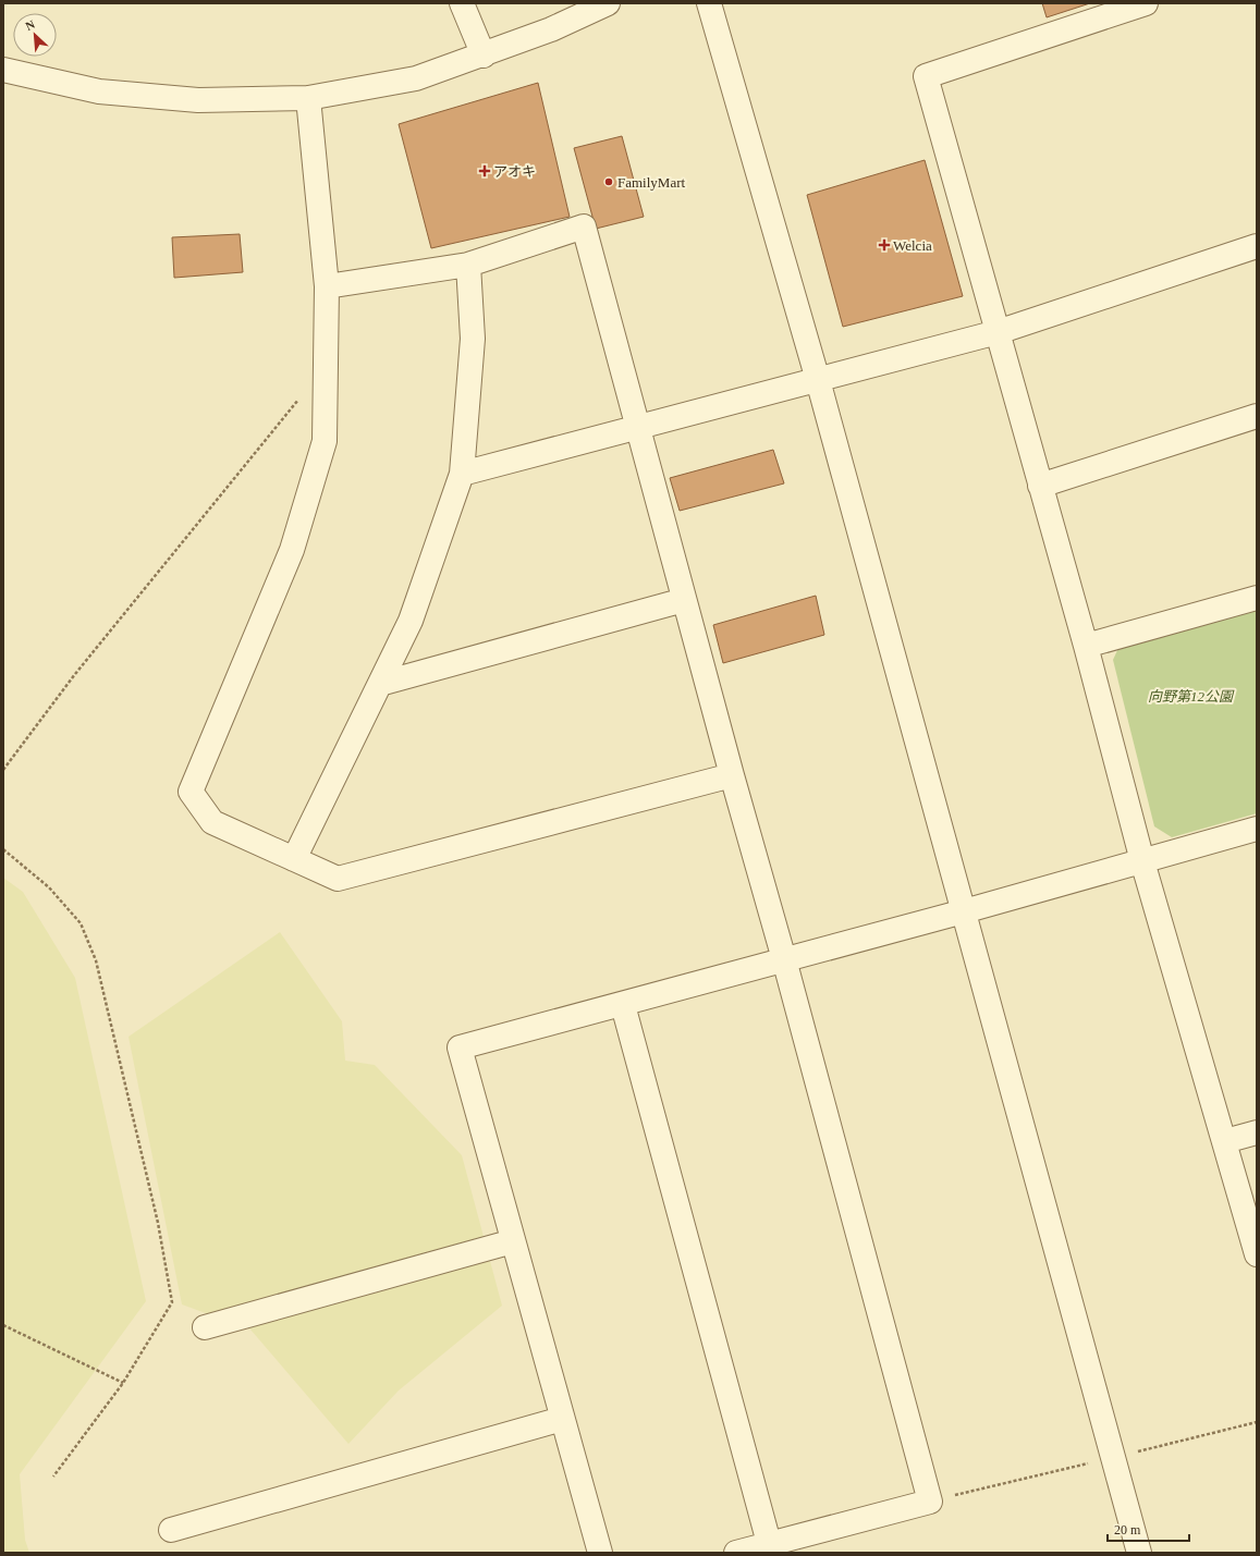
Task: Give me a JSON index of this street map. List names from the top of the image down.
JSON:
{
  "parks": ["向野第12公園"],
  "places": {
    "health": ["アオキ", "Welcia"],
    "other": ["FamilyMart"]
  },
  "scale_bar": "20 m",
  "north": "top left"
}
